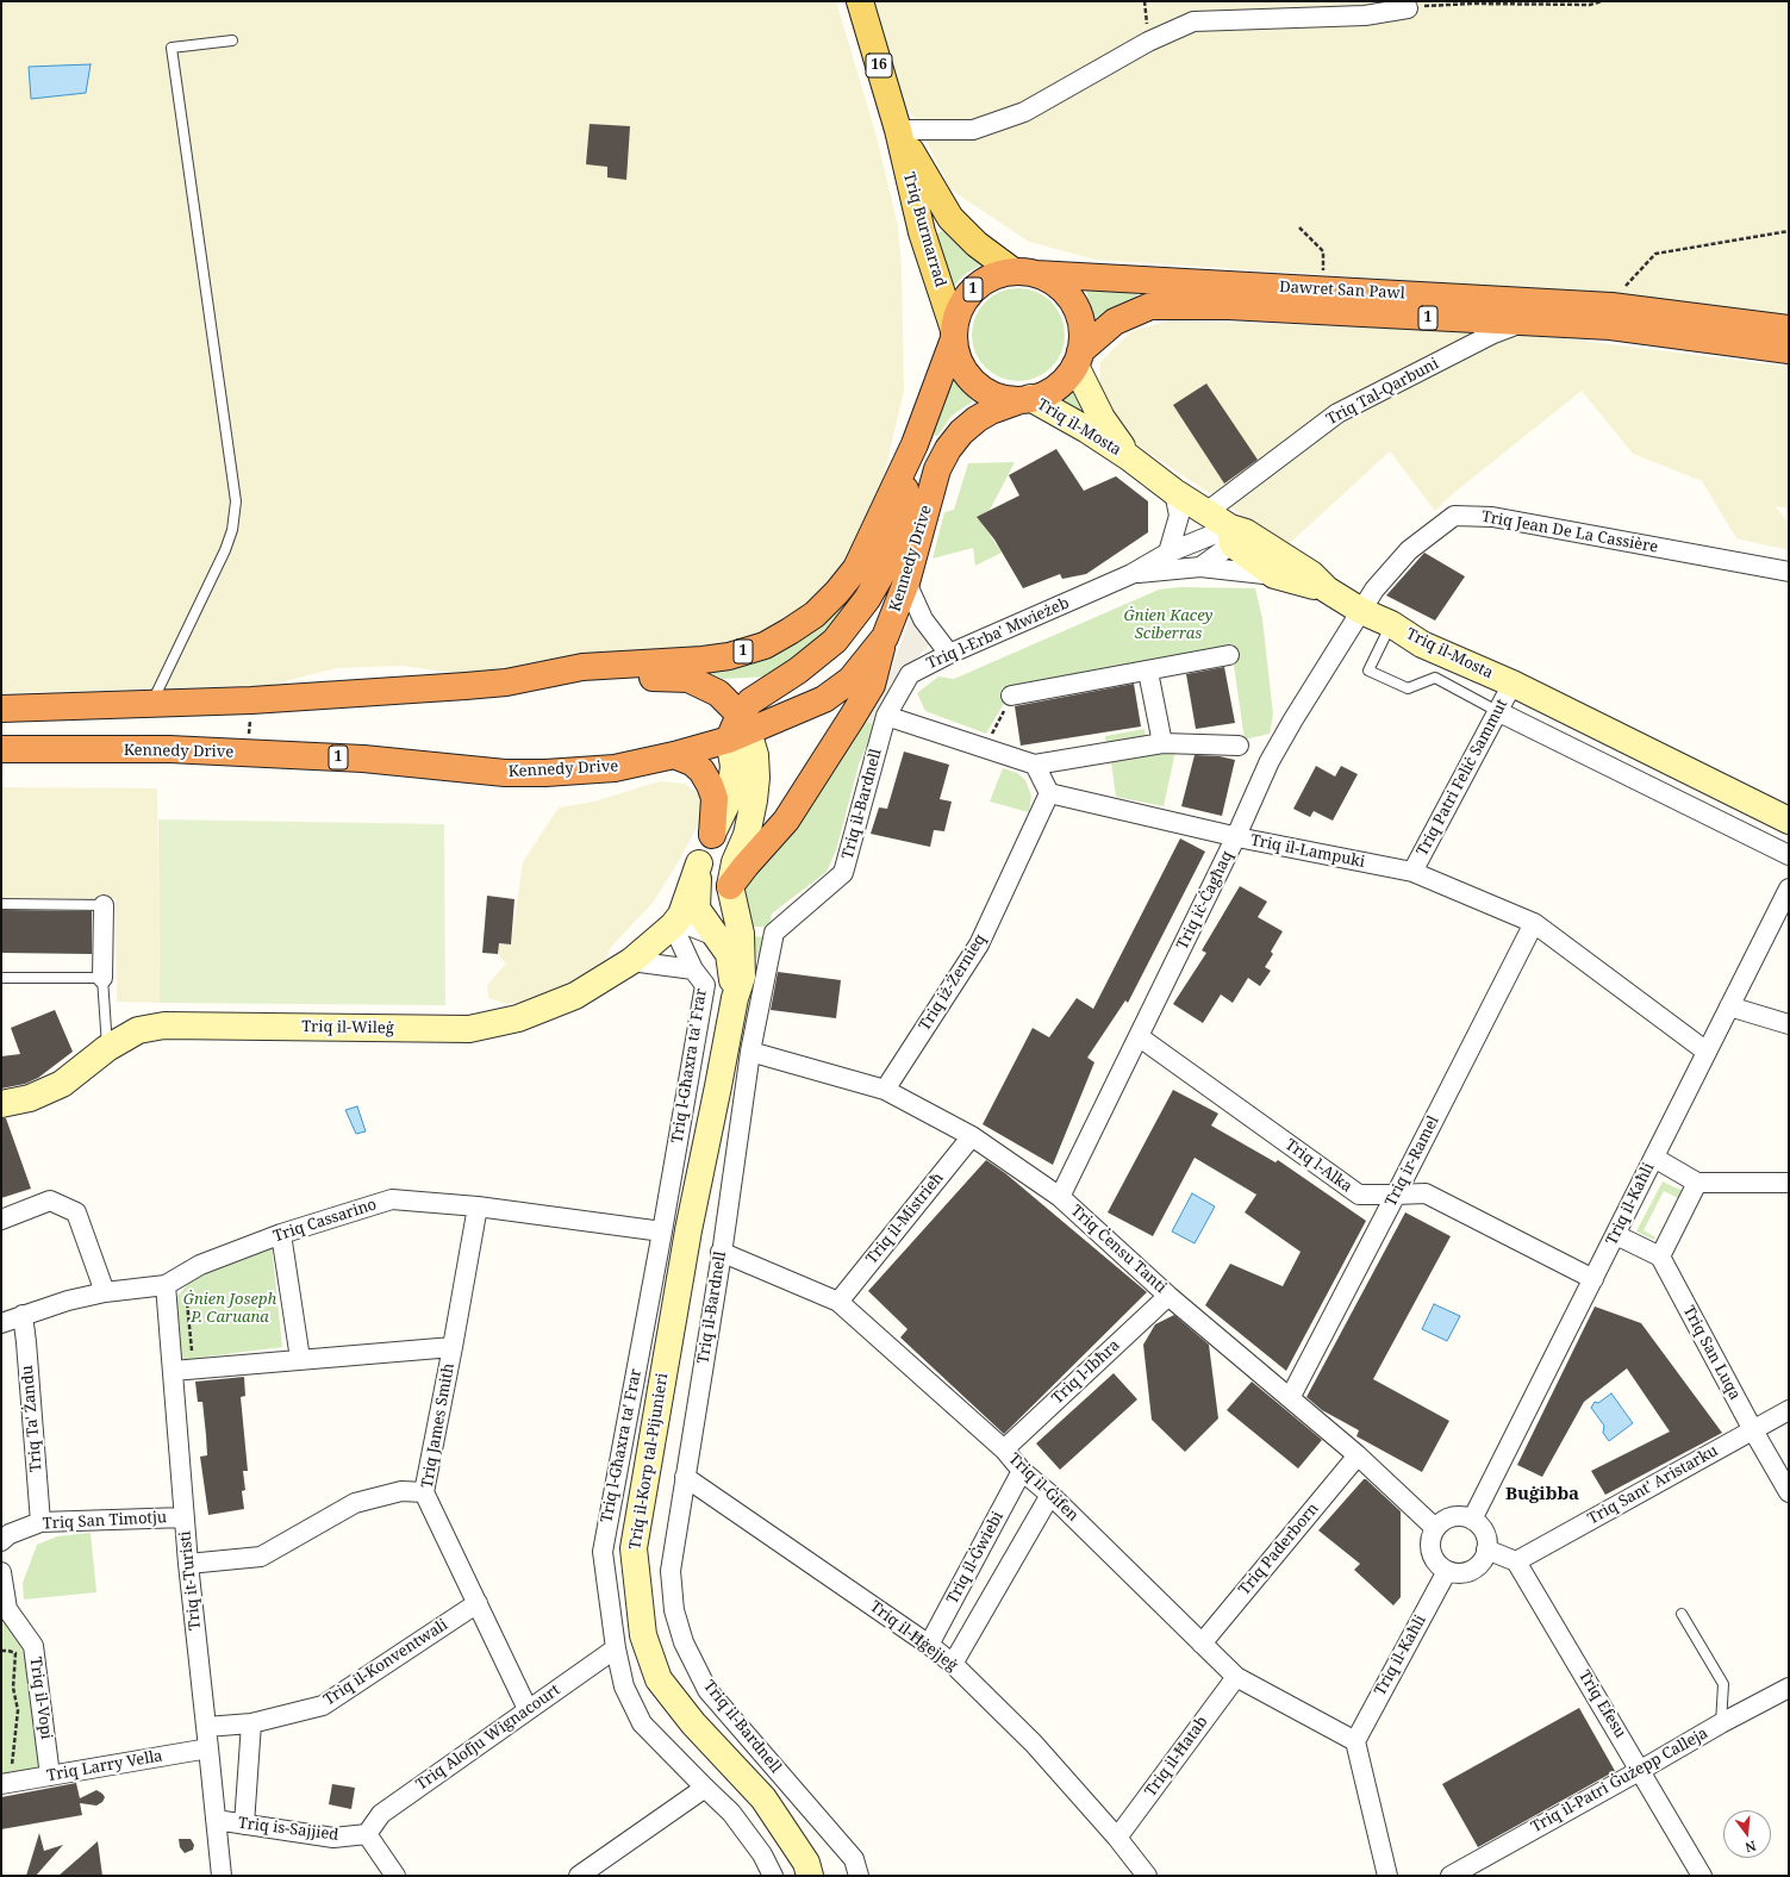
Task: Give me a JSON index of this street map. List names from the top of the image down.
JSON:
{
  "streets": {
    "highway": ["1", "Dawret San Pawl", "Kennedy Drive"],
    "main road": ["16", "Triq Burmarrad"],
    "street": [
      "Triq Tal-Qarbuni",
      "Triq il-Mosta",
      "Triq Jean De La Cassière",
      "Triq l-Erba' Mwieżeb",
      "Triq Patri Feliċ Sammut",
      "Triq il-Bardnell",
      "Triq il-Lampuki",
      "Triq iċ-Ċagħaq",
      "Triq iż-Żernieq",
      "Triq il-Wileġ",
      "Triq l-Għaxra ta' Frar",
      "Triq ir-Ramel",
      "Triq l-Alka",
      "Triq il-Kaħli",
      "Triq il-Mistrieħ",
      "Triq Cassarino",
      "Triq Ċensu Tanti",
      "Triq San Luqa",
      "Triq l-Ibħra",
      "Triq Ta' Żandu",
      "Triq James Smith",
      "Triq il-Korp tal-Pijunieri",
      "Triq Sant' Aristarku",
      "Triq il-Ġifen",
      "Triq San Timotju",
      "Triq Paderborn",
      "Triq il-Ġwiebi",
      "Triq it-Turisti",
      "Triq il-Ħġejjeġ",
      "Triq il-Konventwali",
      "Triq il-Vopi",
      "Triq Efesu",
      "Triq Alofju Wignacourt",
      "Triq il-Ħatab",
      "Triq Larry Vella",
      "Triq il-Patri Ġużepp Calleja",
      "Triq is-Sajjied"
    ]
  },
  "crossings": [
    ["Triq Burmarrad", "1"],
    ["Triq Burmarrad", "Dawret San Pawl"],
    ["Triq Burmarrad", "Triq il-Mosta"],
    ["Triq Burmarrad", "Kennedy Drive"],
    ["1", "Dawret San Pawl"],
    ["1", "Triq il-Mosta"],
    ["1", "Kennedy Drive"],
    ["Dawret San Pawl", "Triq Tal-Qarbuni"],
    ["Dawret San Pawl", "Triq il-Mosta"],
    ["Dawret San Pawl", "Kennedy Drive"],
    ["Triq Tal-Qarbuni", "Triq il-Mosta"],
    ["Triq il-Mosta", "Triq Jean De La Cassière"],
    ["Triq il-Mosta", "Kennedy Drive"],
    ["Triq il-Mosta", "Triq l-Erba' Mwieżeb"],
    ["Triq il-Mosta", "Triq Patri Feliċ Sammut"],
    ["Triq il-Mosta", "Triq iċ-Ċagħaq"],
    ["Triq Jean De La Cassière", "Triq iċ-Ċagħaq"],
    ["Triq l-Erba' Mwieżeb", "Triq il-Bardnell"],
    ["Triq Patri Feliċ Sammut", "Triq il-Lampuki"],
    ["Triq il-Bardnell", "Triq Ċensu Tanti"],
    ["Triq il-Bardnell", "Triq il-Ġifen"],
    ["Triq il-Bardnell", "Triq il-Ħġejjeġ"],
    ["Triq il-Lampuki", "Triq iċ-Ċagħaq"],
    ["Triq il-Lampuki", "Triq iż-Żernieq"],
    ["Triq il-Lampuki", "Triq ir-Ramel"],
    ["Triq il-Lampuki", "Triq il-Kaħli"],
    ["Triq iċ-Ċagħaq", "Triq l-Alka"],
    ["Triq iċ-Ċagħaq", "Triq Ċensu Tanti"],
    ["Triq iż-Żernieq", "Triq Ċensu Tanti"],
    ["Triq il-Wileġ", "Triq l-Għaxra ta' Frar"],
    ["Triq il-Wileġ", "Triq il-Korp tal-Pijunieri"],
    ["Triq l-Għaxra ta' Frar", "Triq Cassarino"],
    ["Triq l-Għaxra ta' Frar", "Triq il-Korp tal-Pijunieri"],
    ["Triq l-Għaxra ta' Frar", "Triq Alofju Wignacourt"],
    ["Triq ir-Ramel", "Triq l-Alka"],
    ["Triq ir-Ramel", "Triq Ċensu Tanti"],
    ["Triq l-Alka", "Triq il-Kaħli"],
    ["Triq il-Kaħli", "Triq Ċensu Tanti"],
    ["Triq il-Kaħli", "Triq il-Ġifen"],
    ["Triq il-Mistrieħ", "Triq Ċensu Tanti"],
    ["Triq il-Mistrieħ", "Triq il-Ġifen"],
    ["Triq Cassarino", "Triq Ta' Żandu"],
    ["Triq Cassarino", "Triq James Smith"],
    ["Triq Cassarino", "Triq it-Turisti"],
    ["Triq Ċensu Tanti", "Triq l-Ibħra"],
    ["Triq Ċensu Tanti", "Triq Paderborn"],
    ["Triq San Luqa", "Triq Sant' Aristarku"],
    ["Triq l-Ibħra", "Triq il-Ġifen"],
    ["Triq Ta' Żandu", "Triq San Timotju"],
    ["Triq James Smith", "Triq il-Konventwali"],
    ["Triq James Smith", "Triq Alofju Wignacourt"],
    ["Triq Sant' Aristarku", "Triq Efesu"],
    ["Triq il-Ġifen", "Triq Paderborn"],
    ["Triq il-Ġifen", "Triq il-Ġwiebi"],
    ["Triq il-Ġifen", "Triq il-Ħatab"],
    ["Triq San Timotju", "Triq it-Turisti"],
    ["Triq il-Ġwiebi", "Triq il-Ħġejjeġ"],
    ["Triq it-Turisti", "Triq il-Konventwali"],
    ["Triq it-Turisti", "Triq Larry Vella"],
    ["Triq it-Turisti", "Triq is-Sajjied"],
    ["Triq il-Ħġejjeġ", "Triq il-Ħatab"],
    ["Triq il-Vopi", "Triq Larry Vella"],
    ["Triq Efesu", "Triq il-Patri Ġużepp Calleja"],
    ["Triq Alofju Wignacourt", "Triq is-Sajjied"]
  ],
  "districts": ["Buġibba"],
  "parks": ["Ġnien Kacey Sciberras", "Ġnien Joseph P. Caruana"],
  "north": "bottom"
}
